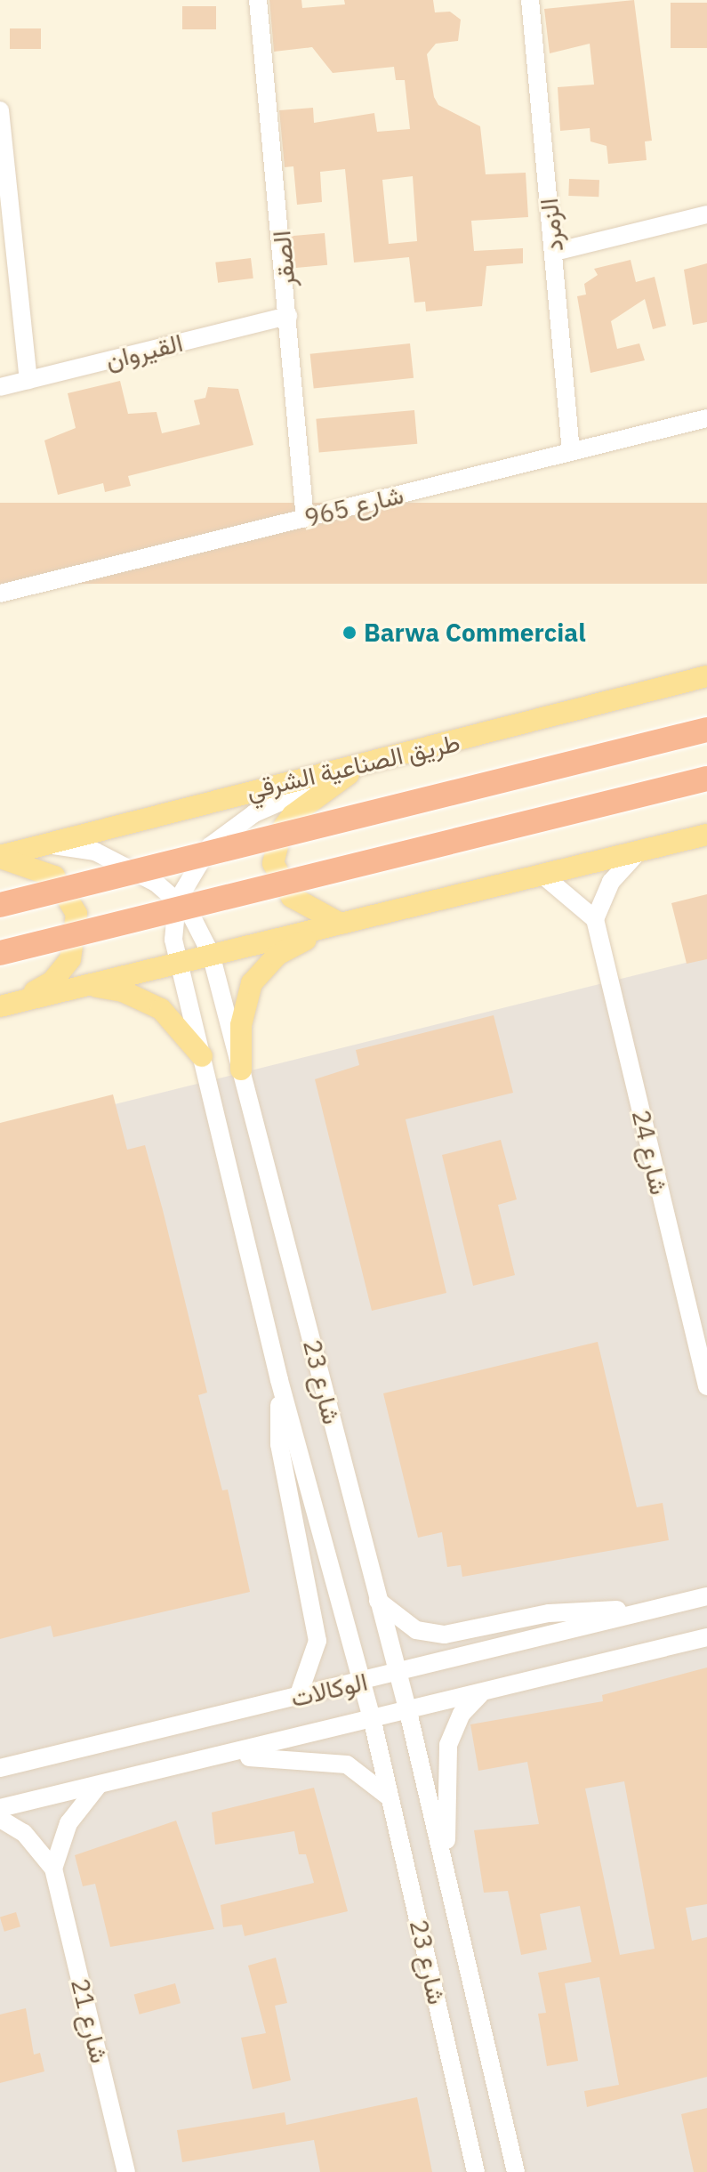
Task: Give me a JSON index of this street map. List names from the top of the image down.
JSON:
{
  "streets": {
    "highway": ["طريق الصناعية الشرقي"],
    "street": [
      "الزمرد",
      "الصقر",
      "القيروان",
      "شارع 965",
      "شارع 24",
      "شارع 23",
      "الوكالات",
      "شارع 21"
    ]
  },
  "crossings": [
    ["الزمرد", "شارع 965"],
    ["الصقر", "القيروان"],
    ["الصقر", "شارع 965"],
    ["طريق الصناعية الشرقي", "شارع 23"],
    ["شارع 23", "الوكالات"]
  ],
  "places": ["Barwa Commercial"]
}
